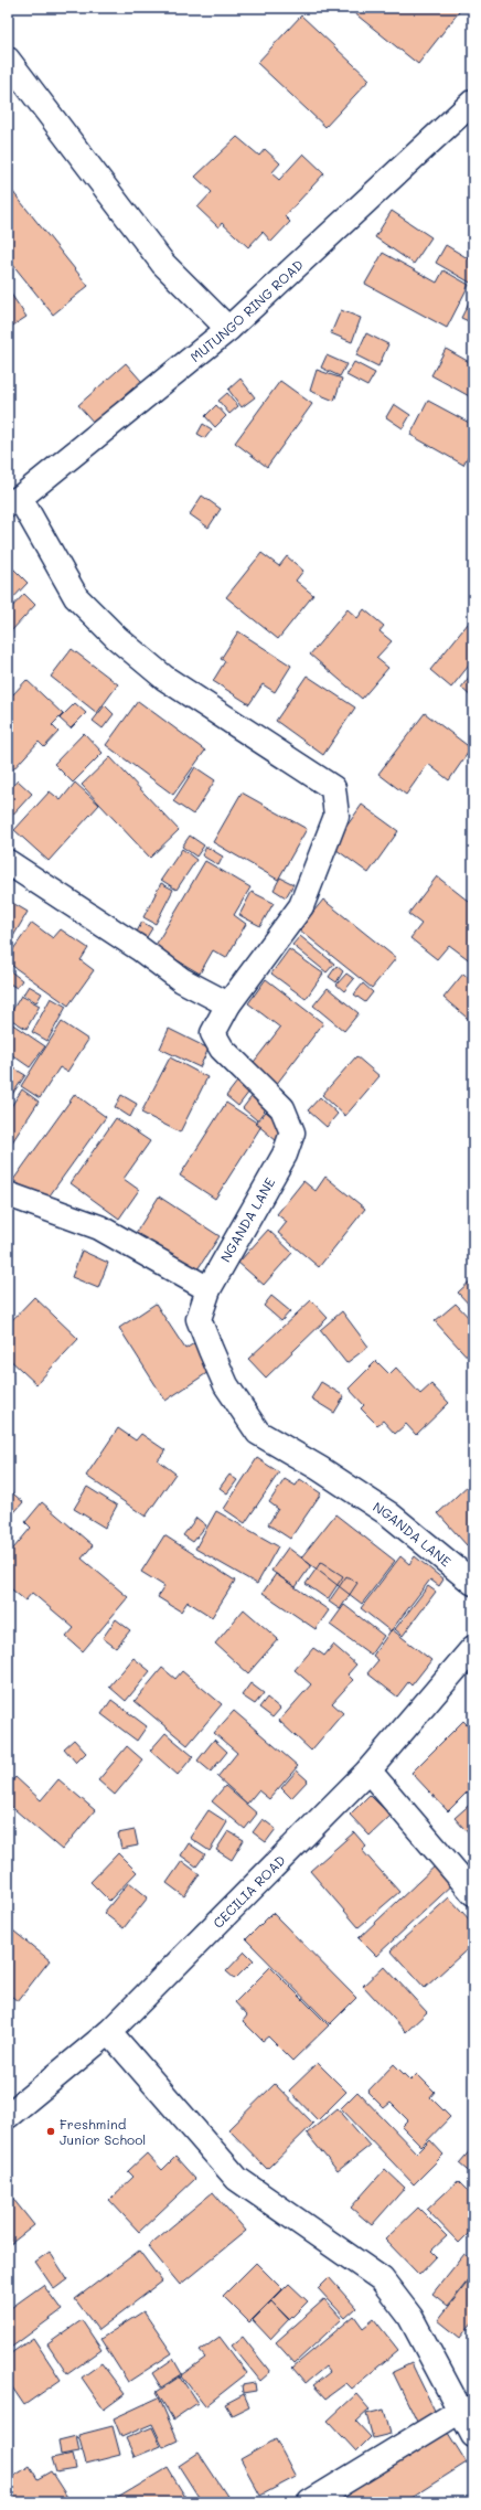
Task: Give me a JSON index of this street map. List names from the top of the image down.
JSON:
{
  "streets": {
    "street": ["MUTUNGO RING ROAD", "NGANDA LANE", "CECILIA ROAD"]
  },
  "crossings": [
    ["MUTUNGO RING ROAD", "NGANDA LANE"]
  ],
  "places": ["Freshmind Junior School"]
}
